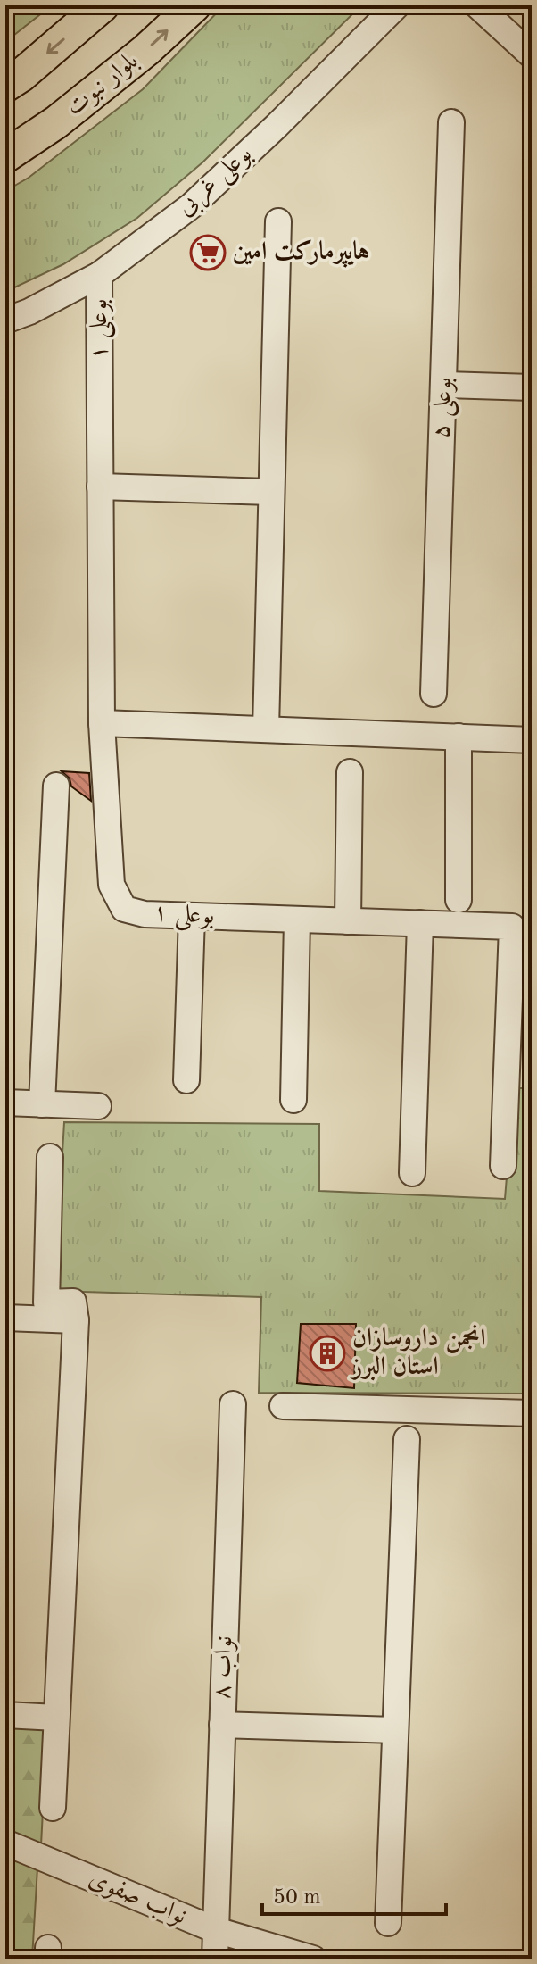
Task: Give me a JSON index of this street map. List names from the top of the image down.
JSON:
{
  "streets": {
    "main road": ["بلوار نبوت"],
    "street": [
      "بوعلی غربی",
      "بوعلی ۱",
      "بوعلی ۵",
      "نواب ۸",
      "نواب صفوی"
    ]
  },
  "crossings": [
    ["بوعلی غربی", "بوعلی ۱"],
    ["نواب ۸", "نواب صفوی"]
  ],
  "places": {
    "supermarket": ["هایپرمارکت امین"],
    "building": ["انجمن داروسازان استان البرز"]
  },
  "scale_bar": "50 m"
}
